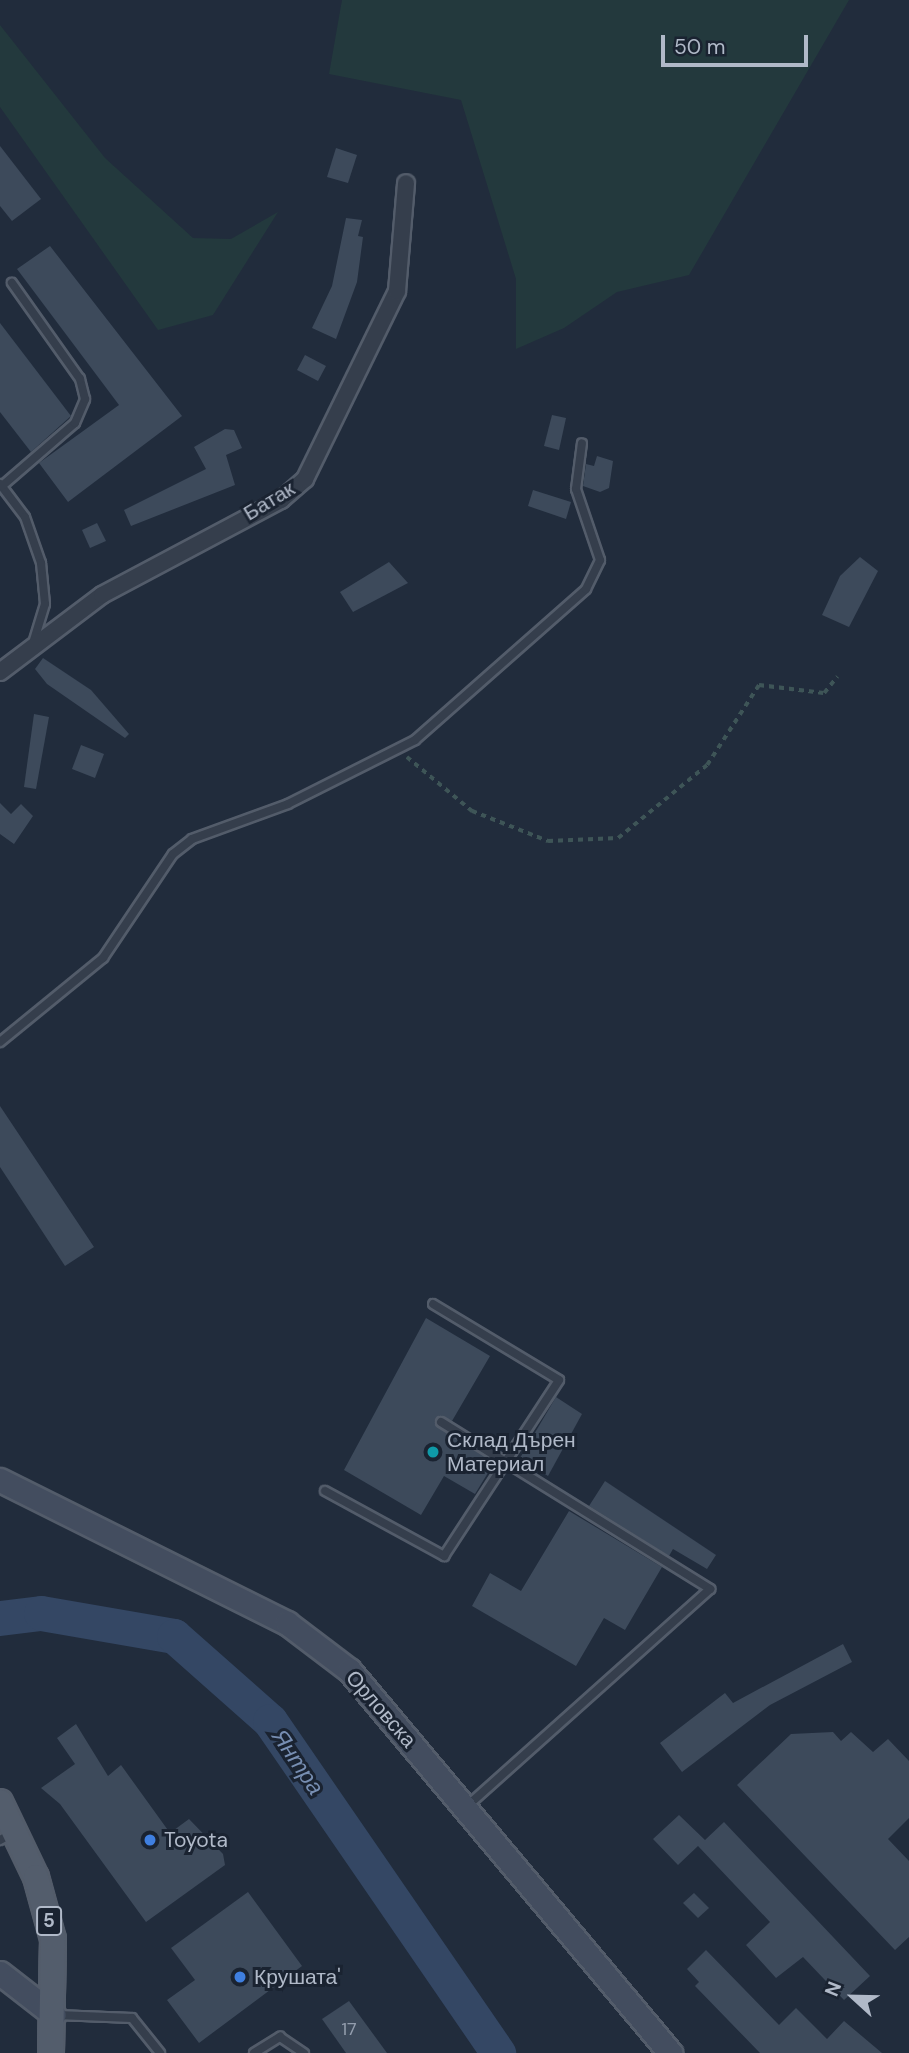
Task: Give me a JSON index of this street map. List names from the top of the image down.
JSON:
{
  "streets": {
    "main road": ["5"],
    "street": ["Батак", "Орловска"]
  },
  "water": ["Янтра"],
  "places": ["Склад Дърен Материал", "Toyota", "Крушата'"],
  "house_numbers": ["17"],
  "scale_bar": "50 m",
  "north": "left"
}
